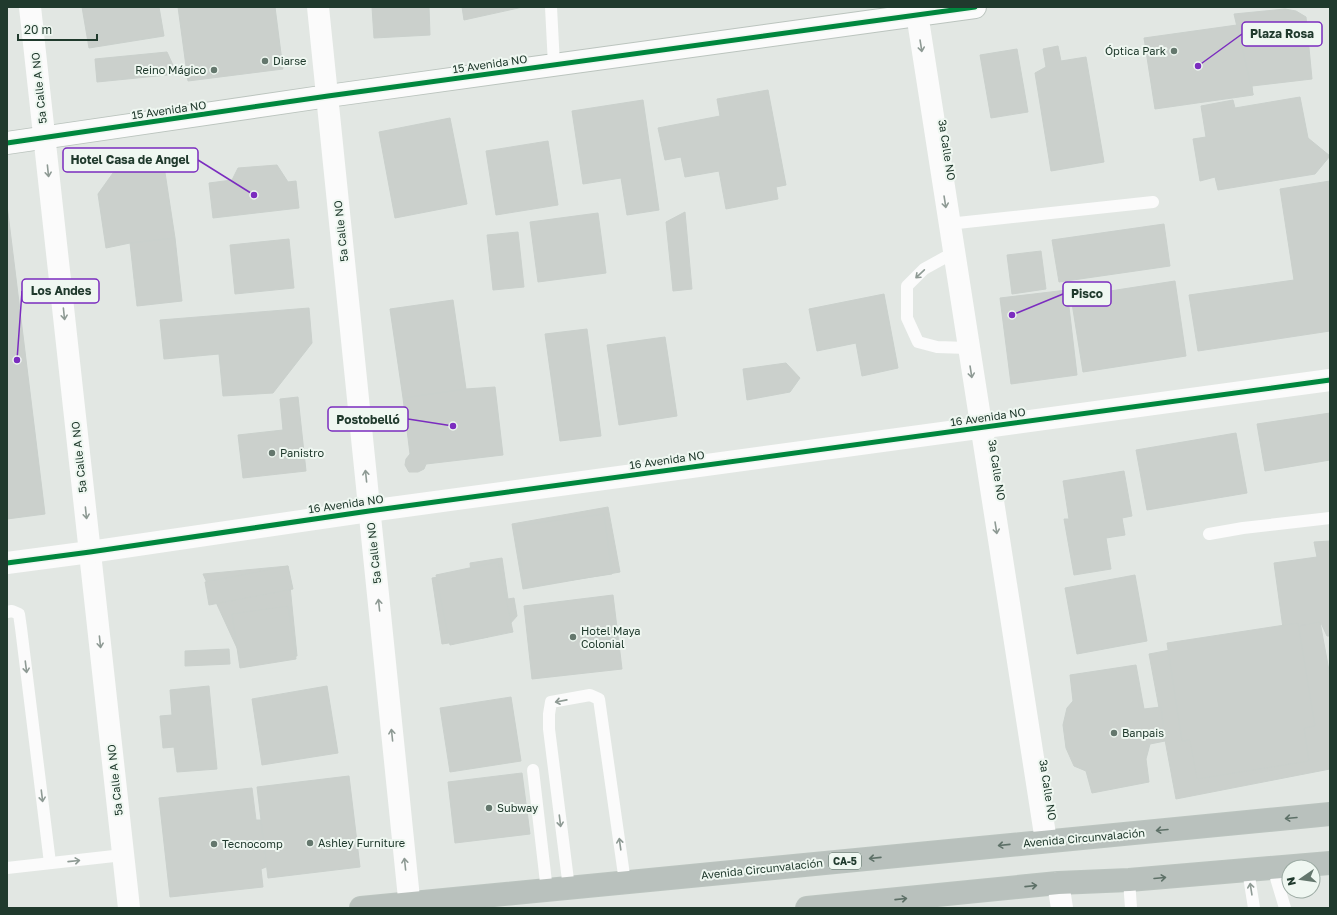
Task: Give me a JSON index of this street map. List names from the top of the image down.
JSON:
{
  "streets": {
    "highway": ["Avenida Circunvalación", "CA-5"],
    "street": [
      "15 Avenida NO",
      "5a Calle A NO",
      "3a Calle NO",
      "5a Calle NO",
      "16 Avenida NO"
    ]
  },
  "crossings": [
    ["15 Avenida NO", "5a Calle A NO"],
    ["15 Avenida NO", "3a Calle NO"],
    ["15 Avenida NO", "5a Calle NO"],
    ["5a Calle A NO", "16 Avenida NO"],
    ["3a Calle NO", "16 Avenida NO"],
    ["3a Calle NO", "Avenida Circunvalación"],
    ["5a Calle NO", "16 Avenida NO"],
    ["5a Calle NO", "Avenida Circunvalación"]
  ],
  "one_way": ["5a Calle A NO", "3a Calle NO", "5a Calle NO"],
  "places": [
    "Óptica Park",
    "Diarse",
    "Plaza Rosa",
    "Reino Mágico",
    "Hotel Casa de Angel",
    "Pisco",
    "Los Andes",
    "Postobelló",
    "Panistro",
    "Hotel Maya Colonial",
    "Banpais",
    "Subway",
    "Ashley Furniture",
    "Tecnocomp"
  ],
  "scale_bar": "20 m",
  "north": "left"
}
